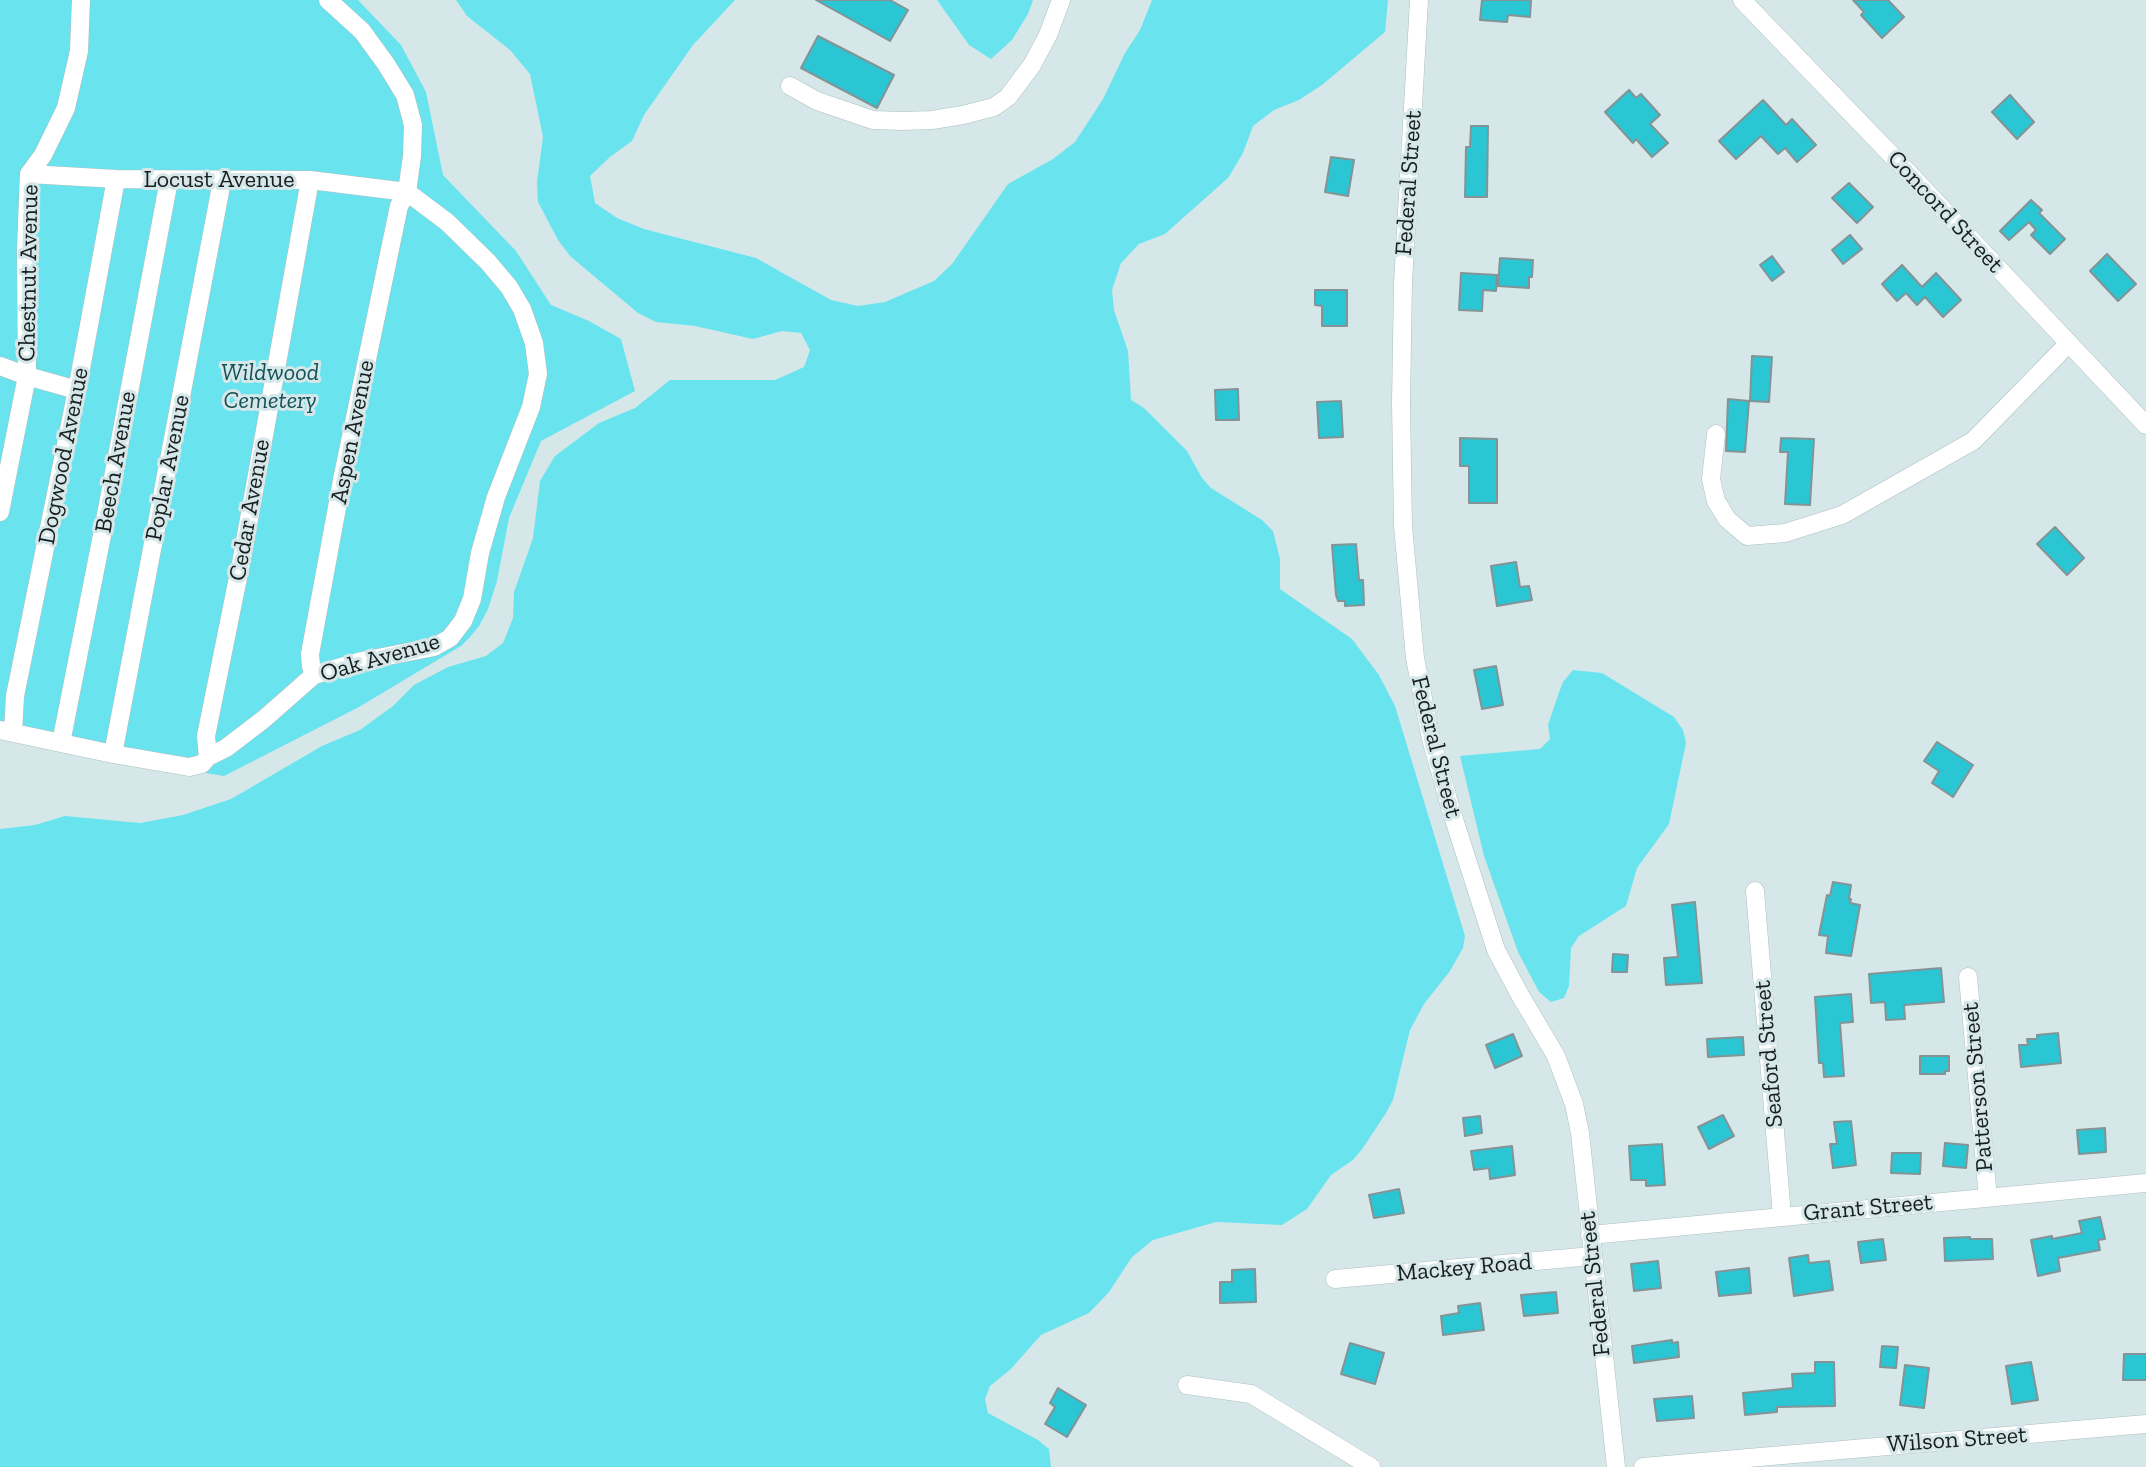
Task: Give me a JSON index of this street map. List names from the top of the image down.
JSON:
{
  "streets": {
    "street": [
      "Locust Avenue",
      "Federal Street",
      "Concord Street",
      "Chestnut Avenue",
      "Aspen Avenue",
      "Dogwood Avenue",
      "Beech Avenue",
      "Poplar Avenue",
      "Cedar Avenue",
      "Oak Avenue",
      "Seaford Street",
      "Patterson Street",
      "Grant Street",
      "Mackey Road",
      "Wilson Street"
    ]
  },
  "crossings": [
    ["Locust Avenue", "Chestnut Avenue"],
    ["Locust Avenue", "Aspen Avenue"],
    ["Locust Avenue", "Dogwood Avenue"],
    ["Locust Avenue", "Beech Avenue"],
    ["Locust Avenue", "Poplar Avenue"],
    ["Locust Avenue", "Cedar Avenue"],
    ["Locust Avenue", "Oak Avenue"],
    ["Federal Street", "Grant Street"],
    ["Federal Street", "Mackey Road"],
    ["Aspen Avenue", "Oak Avenue"],
    ["Dogwood Avenue", "Oak Avenue"],
    ["Beech Avenue", "Oak Avenue"],
    ["Poplar Avenue", "Oak Avenue"],
    ["Cedar Avenue", "Oak Avenue"],
    ["Seaford Street", "Grant Street"],
    ["Patterson Street", "Grant Street"]
  ],
  "parks": ["Wildwood Cemetery"]
}
